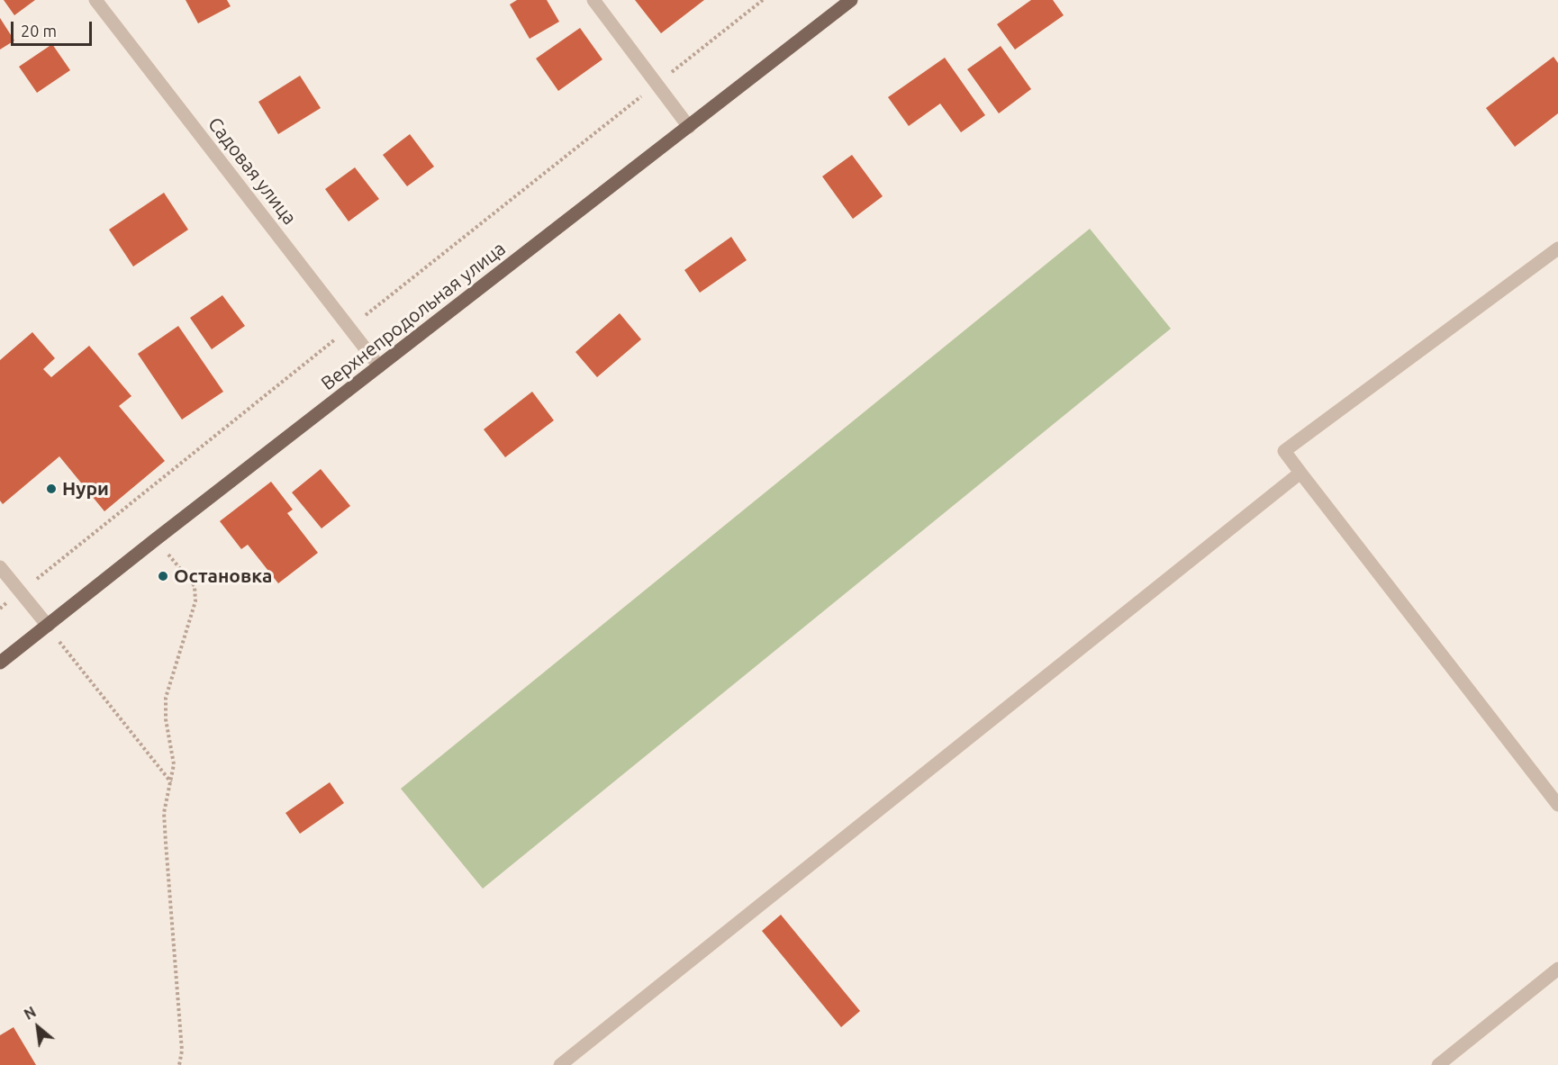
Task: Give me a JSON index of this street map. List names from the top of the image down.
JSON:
{
  "streets": {
    "main road": ["Верхнепродольная улица"],
    "street": ["Садовая улица"]
  },
  "crossings": [
    ["Садовая улица", "Верхнепродольная улица"]
  ],
  "places": ["Нури", "Остановка"],
  "scale_bar": "20 m",
  "north": "top left"
}
